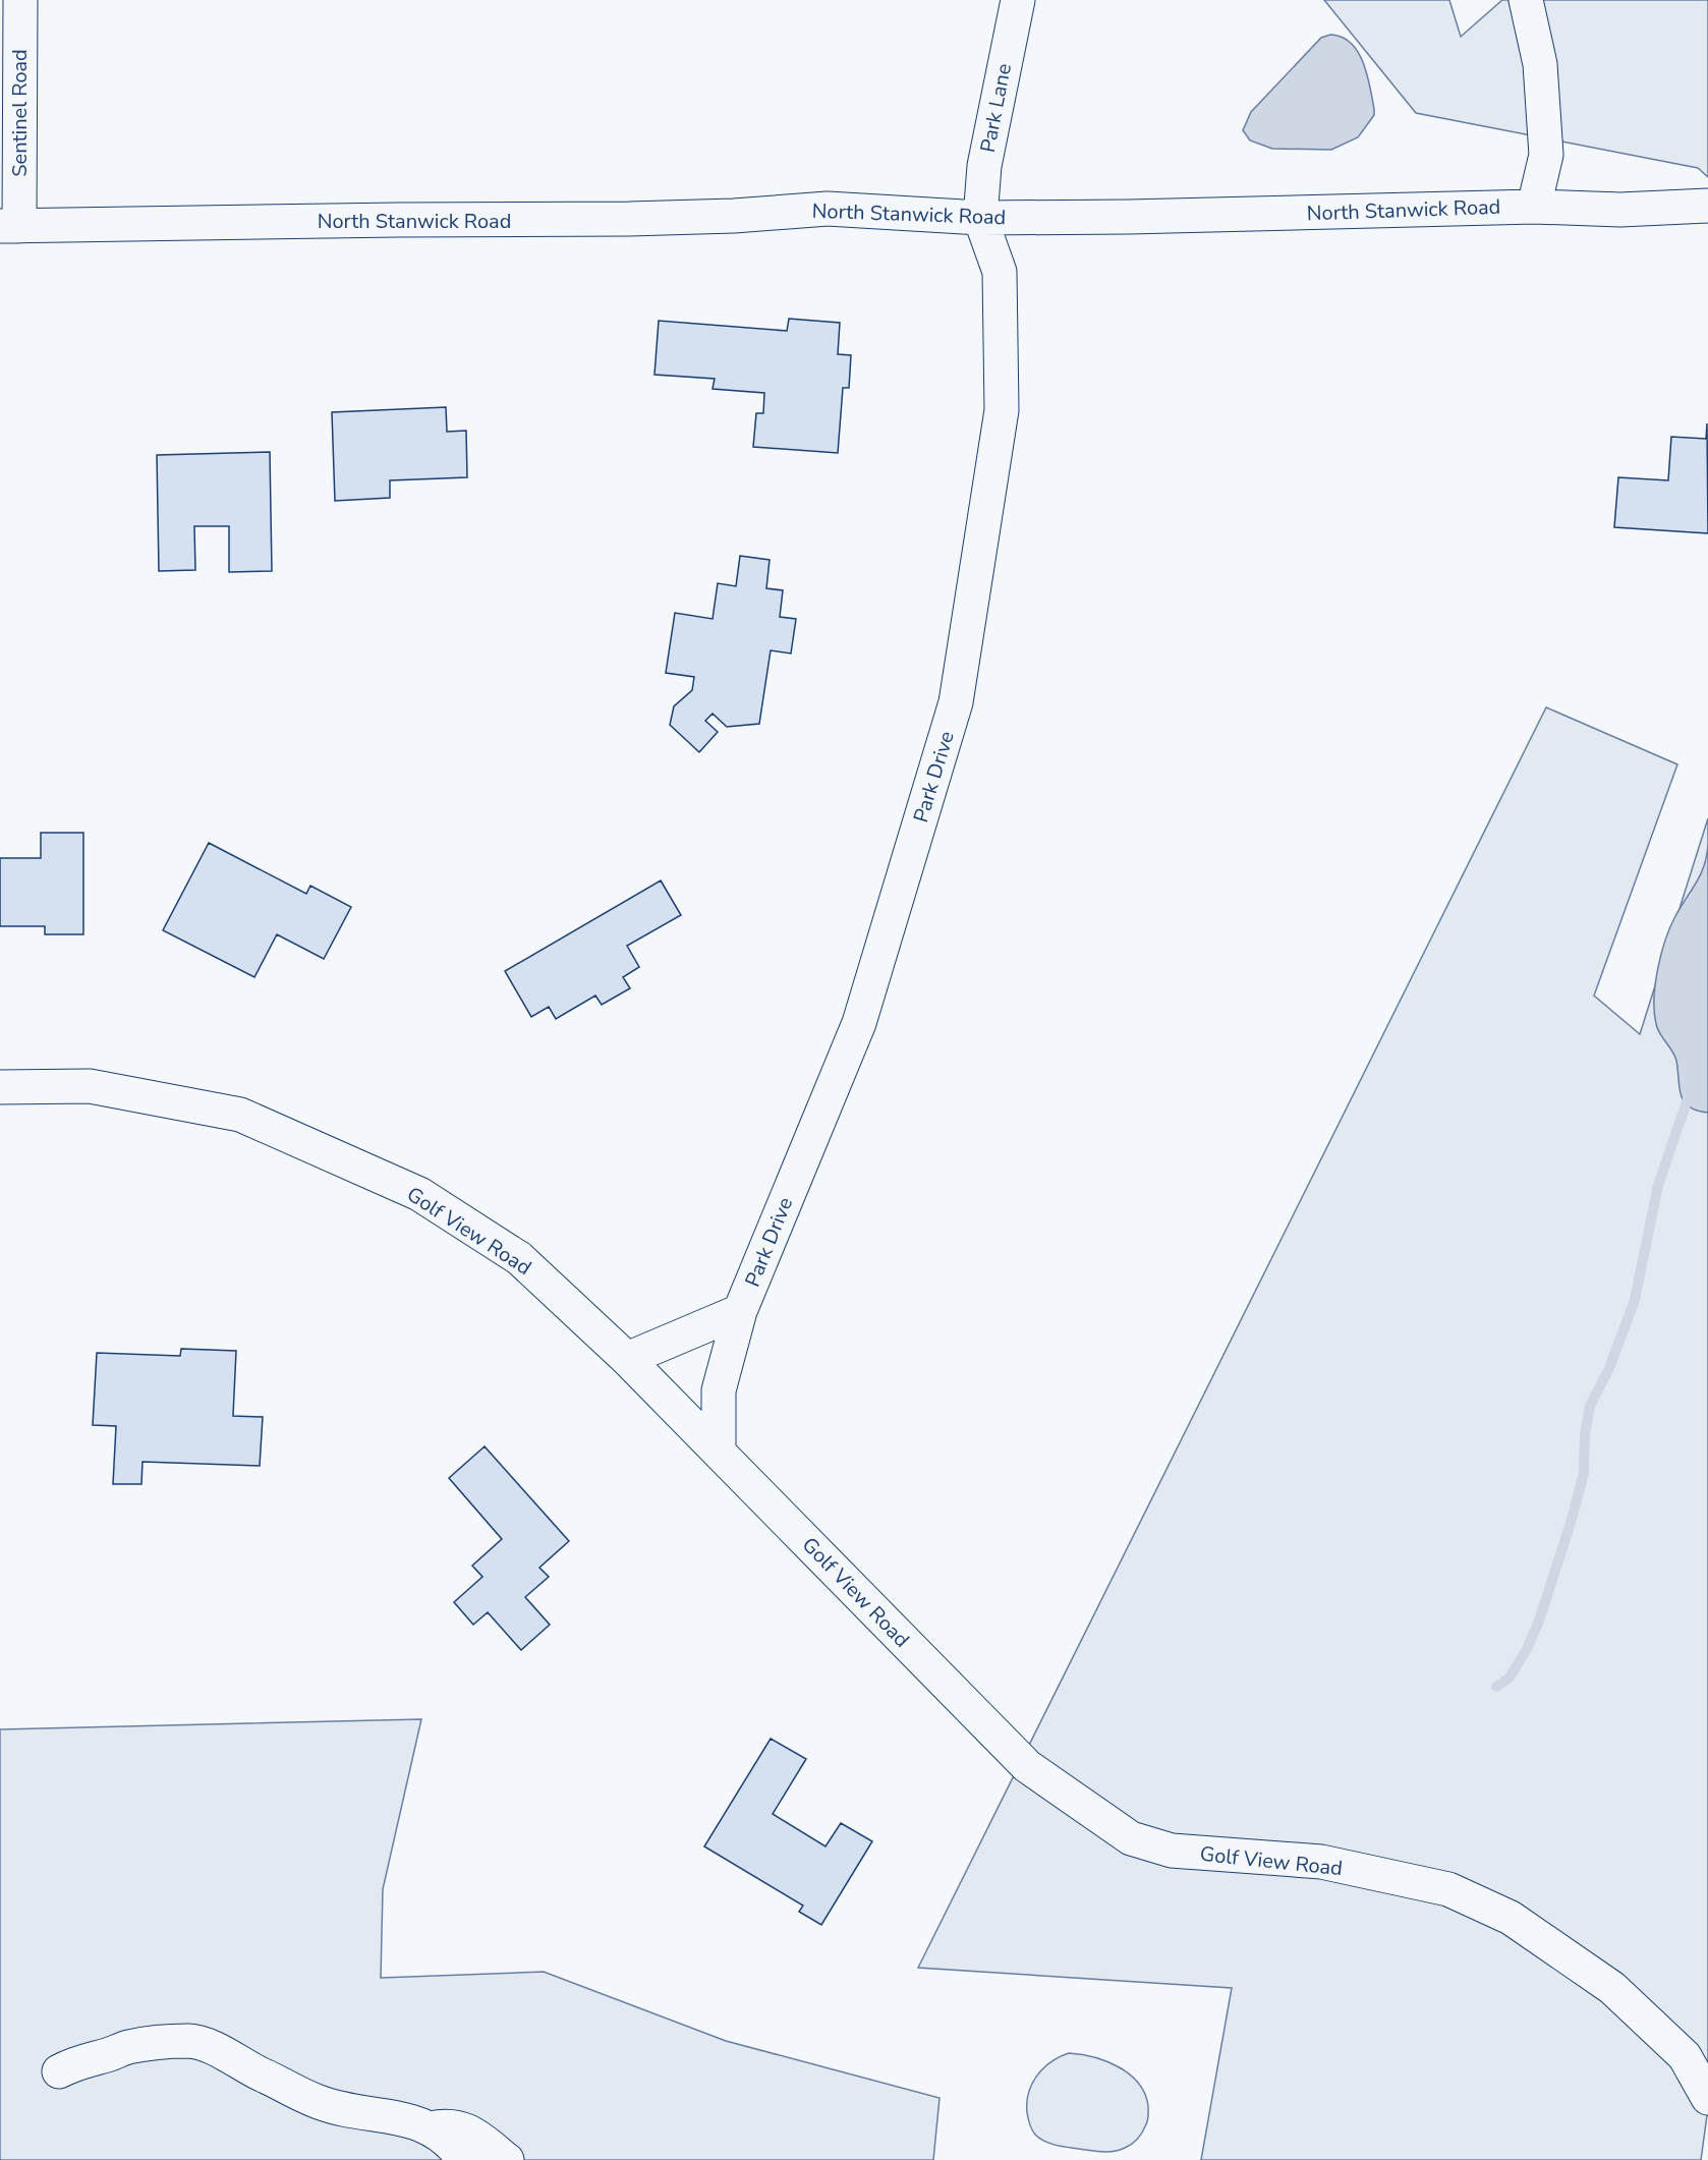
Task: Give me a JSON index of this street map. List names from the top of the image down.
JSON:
{
  "streets": {
    "street": [
      "Park Lane",
      "Sentinel Road",
      "North Stanwick Road",
      "Park Drive",
      "Golf View Road"
    ]
  },
  "crossings": [
    ["Park Lane", "North Stanwick Road"],
    ["Park Lane", "Park Drive"],
    ["Sentinel Road", "North Stanwick Road"],
    ["North Stanwick Road", "Park Drive"],
    ["Park Drive", "Golf View Road"]
  ]
}
